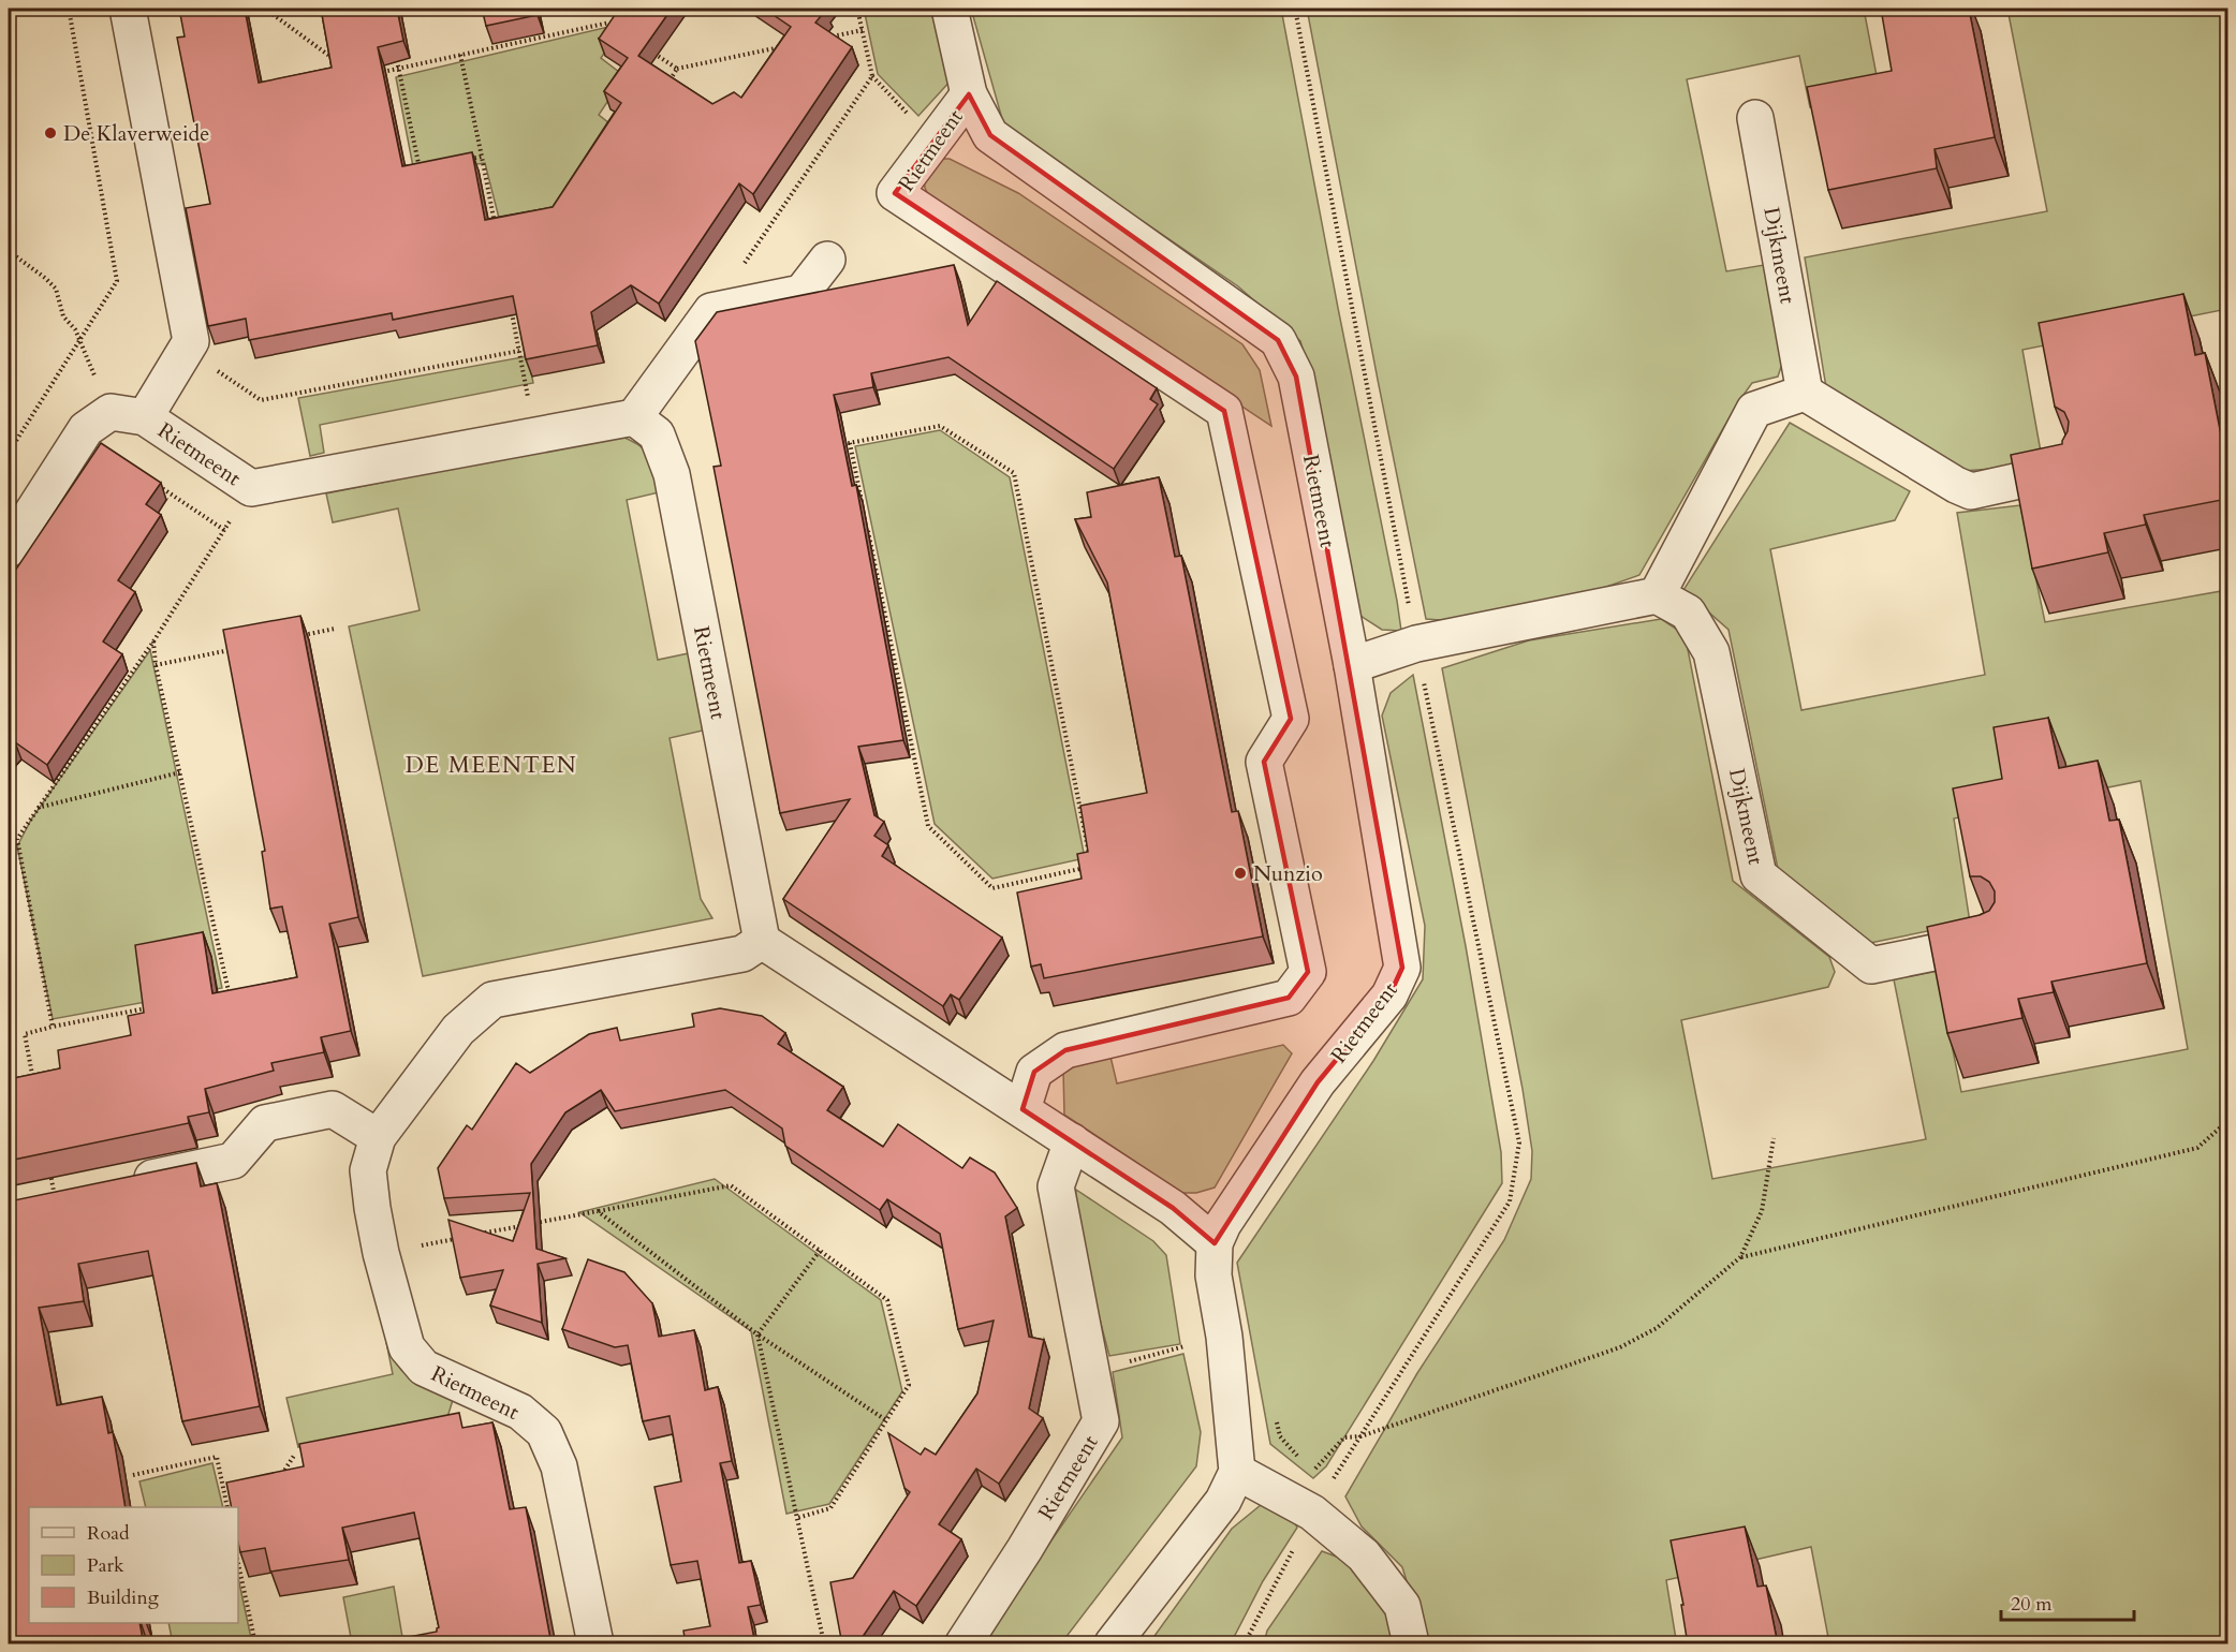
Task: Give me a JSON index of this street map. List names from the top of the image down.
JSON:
{
  "streets": {
    "street": ["Rietmeent", "Dijkmeent"]
  },
  "districts": ["DE MEENTEN"],
  "places": ["De Klaverweide", "Nunzio"],
  "legend": ["Road", "Park", "Building"],
  "scale_bar": "20 m"
}
